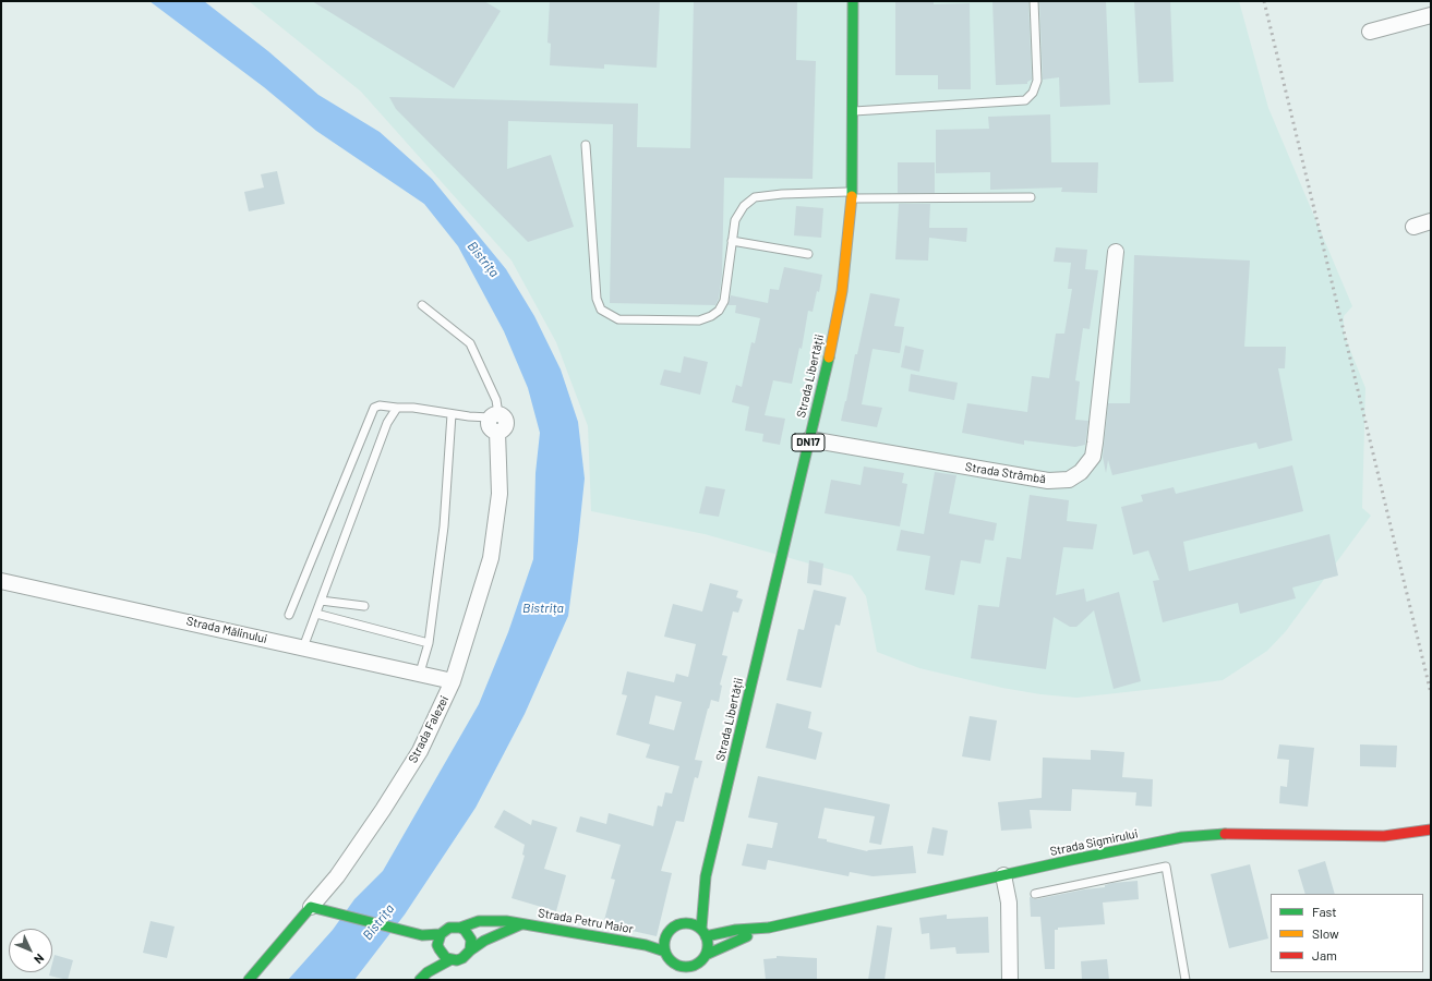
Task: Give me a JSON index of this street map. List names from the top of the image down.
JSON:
{
  "streets": {
    "main road": [
      "Strada Libertății",
      "DN17",
      "Strada Falezei",
      "Strada Sigmirului",
      "Strada Petru Maior"
    ],
    "street": ["Strada Strâmbă", "Strada Mălinului"]
  },
  "crossings": [
    ["Strada Libertății", "Strada Strâmbă"],
    ["Strada Libertății", "Strada Sigmirului"],
    ["Strada Libertății", "Strada Petru Maior"],
    ["Strada Mălinului", "Strada Falezei"],
    ["Strada Sigmirului", "Strada Petru Maior"]
  ],
  "water": ["Bistrița"],
  "legend": ["Fast", "Slow", "Jam"],
  "north": "bottom right"
}
